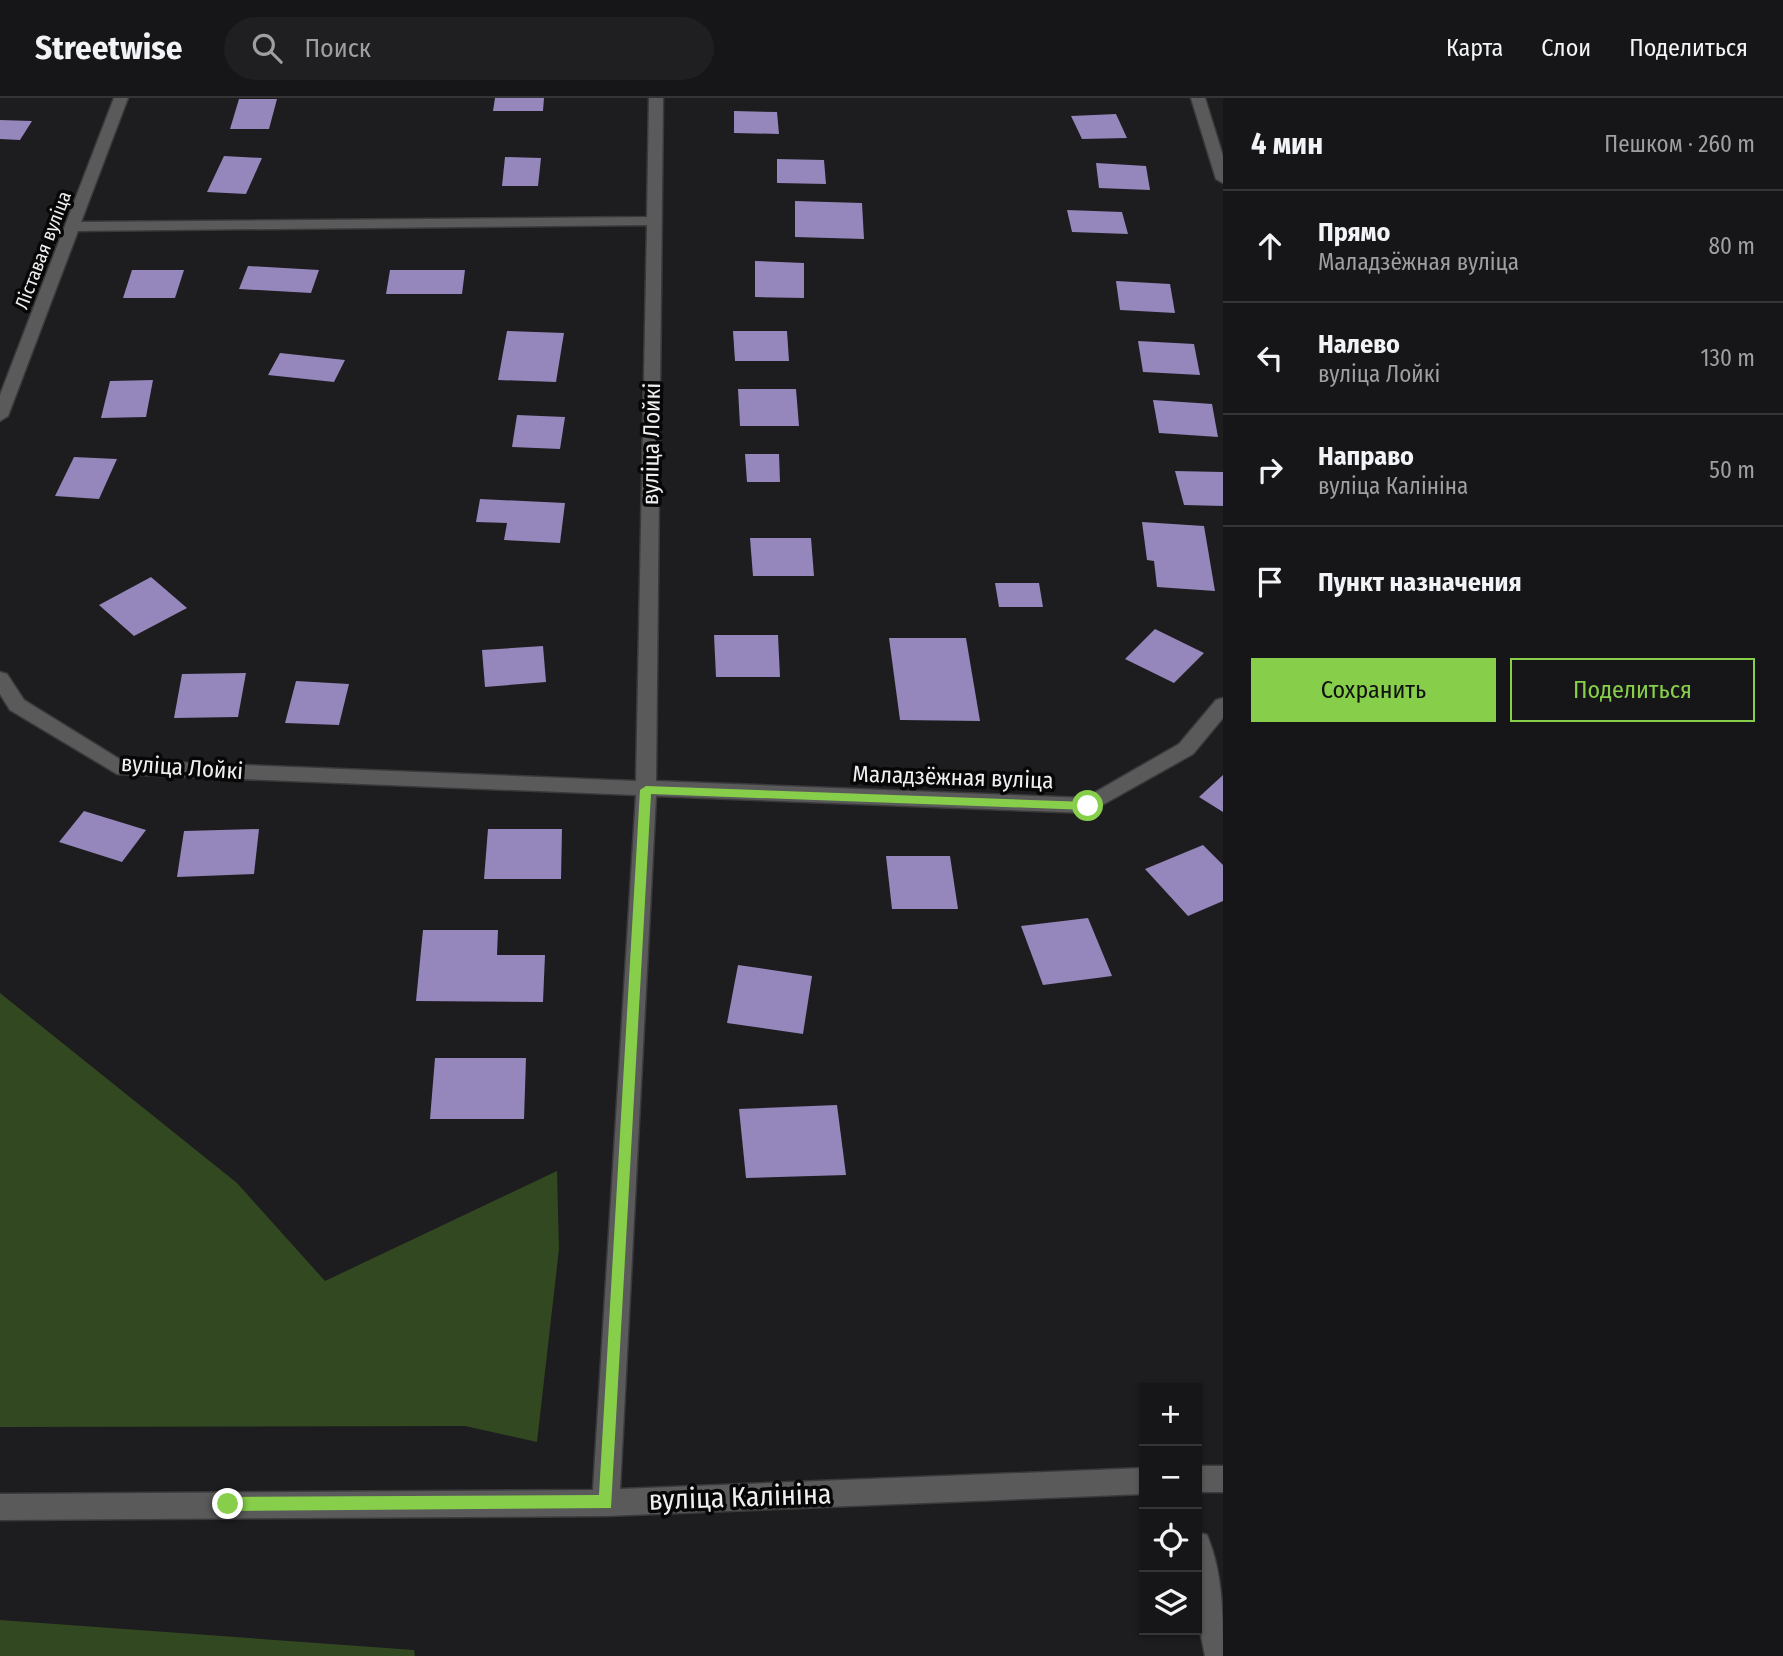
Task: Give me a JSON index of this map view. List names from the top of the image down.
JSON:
{
  "streets": {
    "street": [
      "Ліставая вуліца",
      "вуліца Лойкі",
      "Маладзёжная вуліца",
      "вуліца Калініна"
    ]
  },
  "crossings": [
    ["вуліца Лойкі", "Маладзёжная вуліца"],
    ["вуліца Лойкі", "вуліца Калініна"]
  ],
  "page": {
    "header": "Streetwise",
    "search": "Поиск",
    "nav": ["Карта", "Слои", "Поделиться"],
    "heading": ["4 мин", "Пешком · 260 m"],
    "list": [
      ["Прямо", "Маладзёжная вуліца", "80 m"],
      ["Налево", "вуліца Лойкі", "130 m"],
      ["Направо", "вуліца Калініна", "50 m"],
      "Пункт назначения"
    ],
    "buttons": ["Сохранить", "Поделиться"],
    "map_buttons": ["+", "−"]
  }
}
